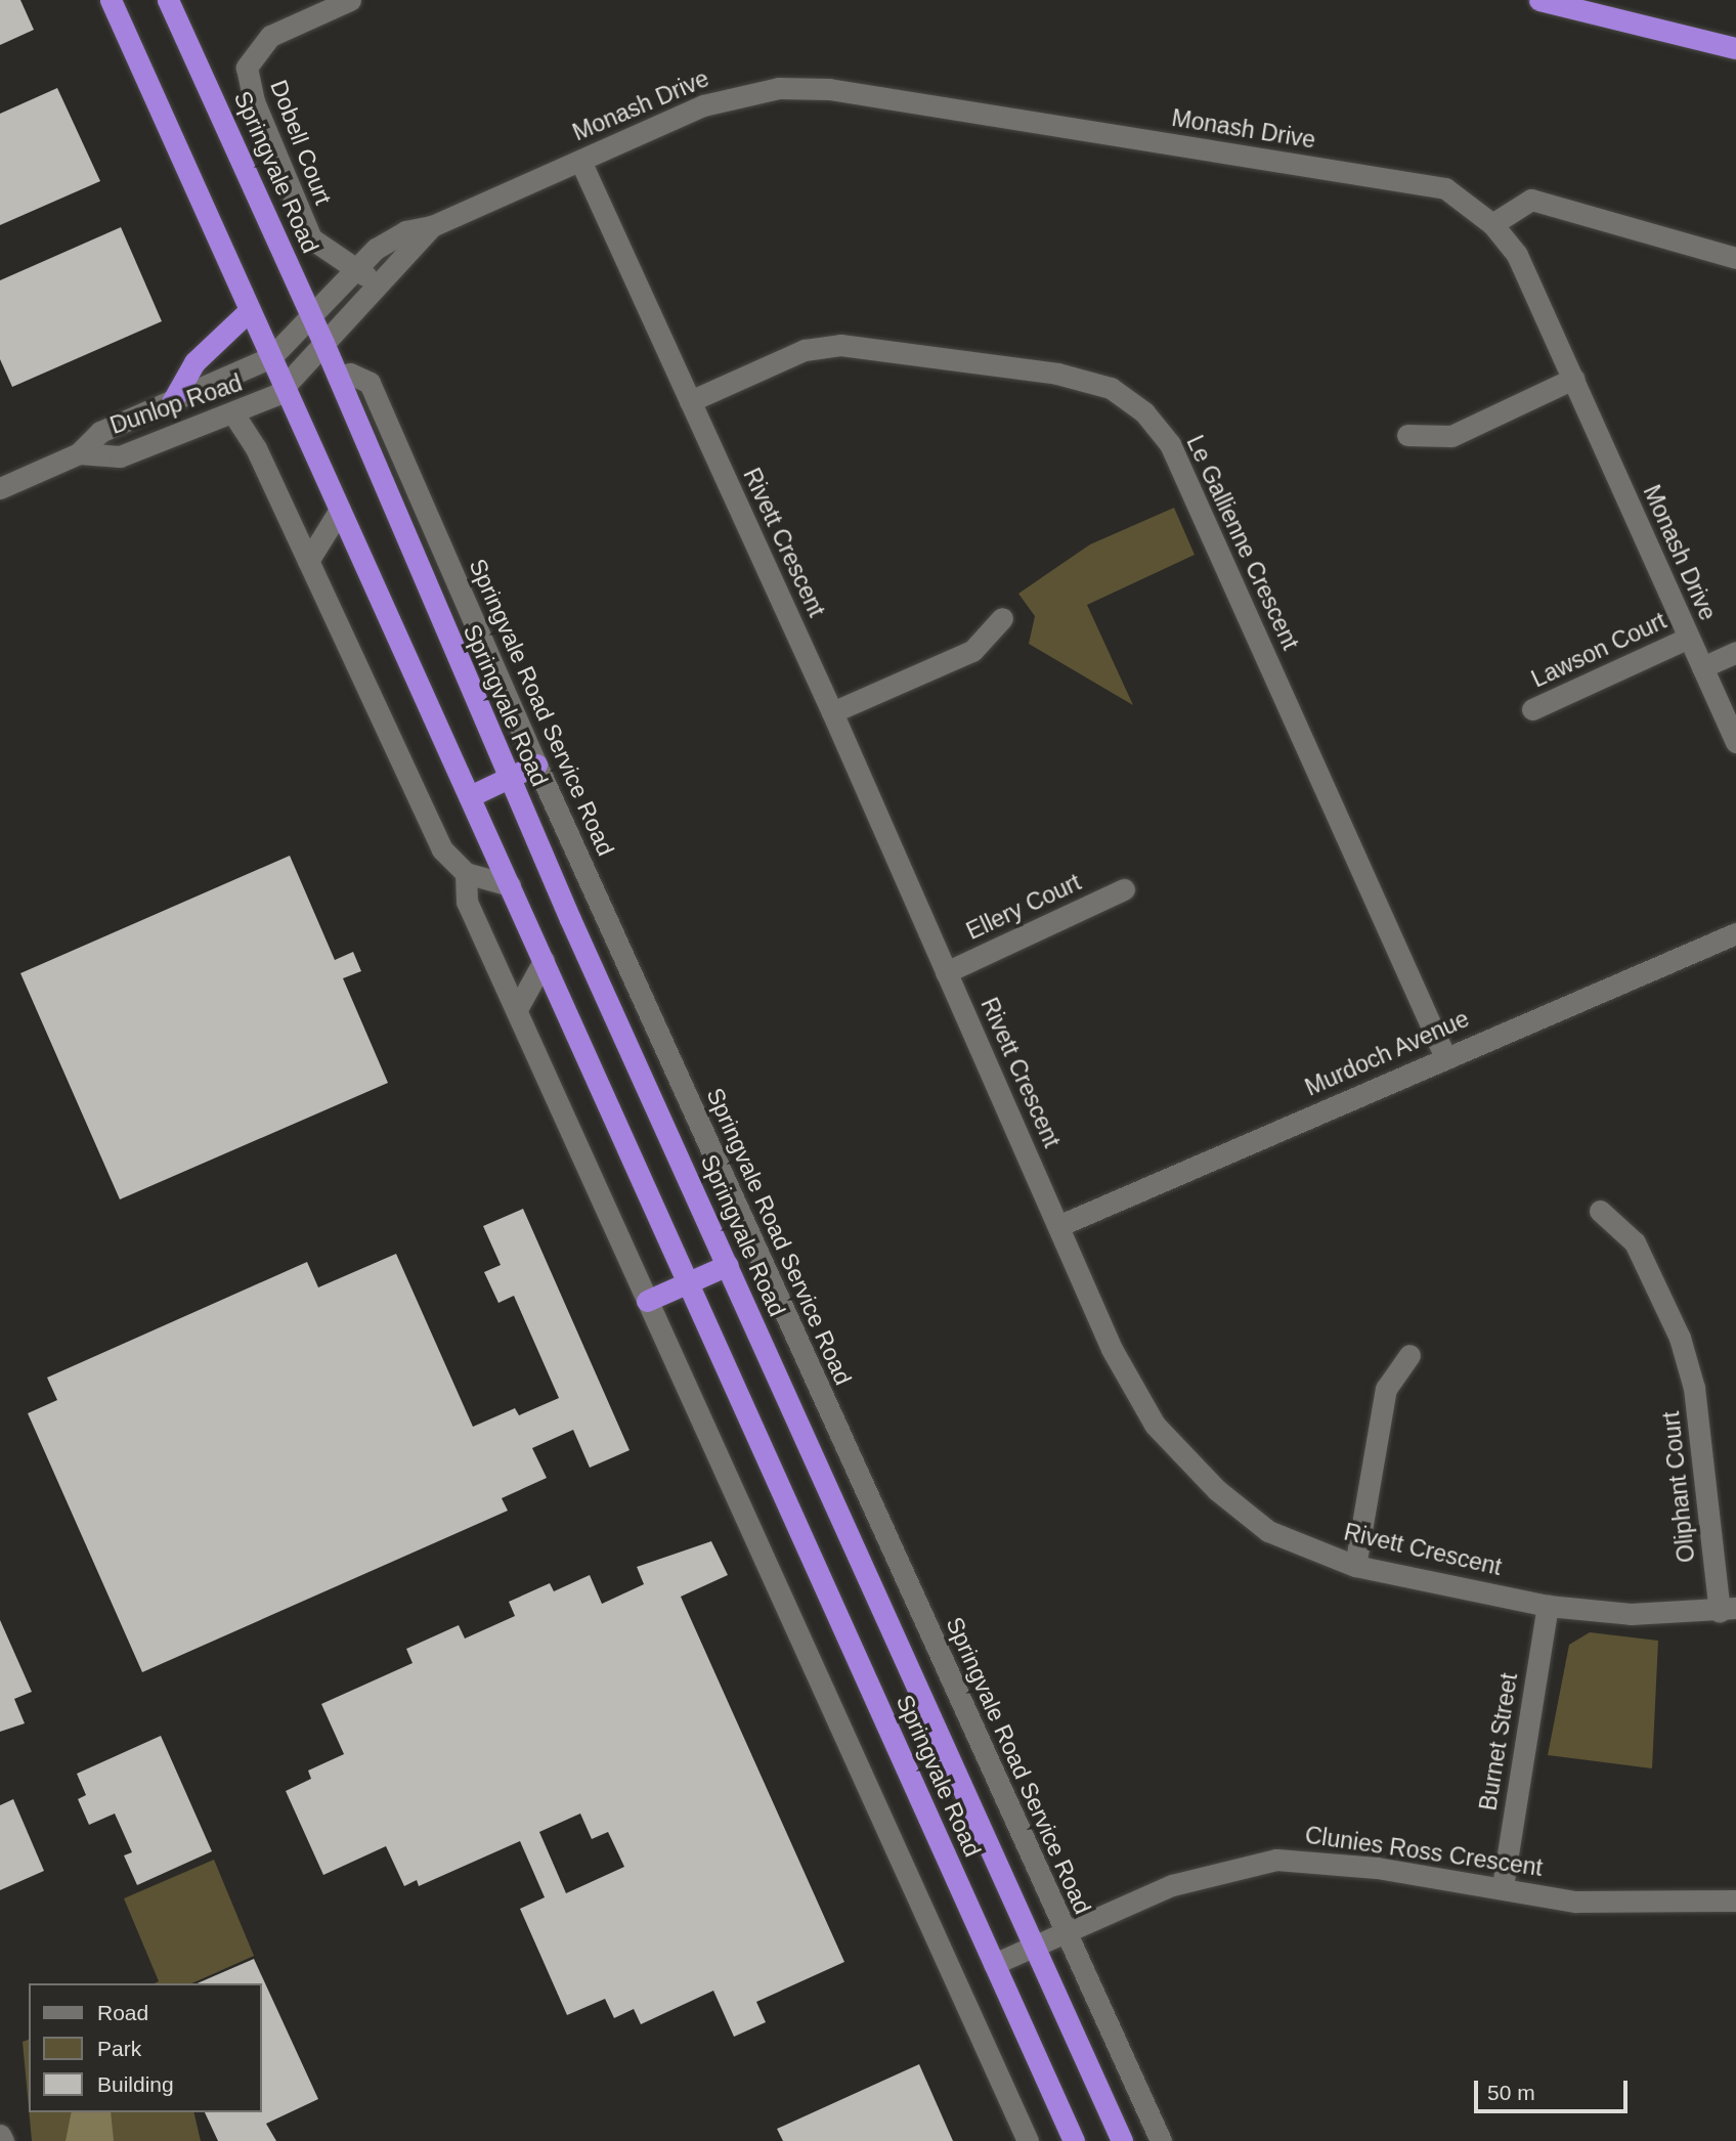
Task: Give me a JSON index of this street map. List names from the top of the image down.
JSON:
{
  "streets": {
    "highway": ["Springvale Road"],
    "street": [
      "Monash Drive",
      "Dobell Court",
      "Dunlop Road",
      "Rivett Crescent",
      "Le Gallienne Crescent",
      "Lawson Court",
      "Springvale Road Service Road",
      "Ellery Court",
      "Murdoch Avenue",
      "Oliphant Court",
      "Burnet Street",
      "Clunies Ross Crescent"
    ]
  },
  "crossings": [
    ["Monash Drive", "Dobell Court"],
    ["Monash Drive", "Springvale Road"],
    ["Monash Drive", "Dunlop Road"],
    ["Monash Drive", "Rivett Crescent"],
    ["Monash Drive", "Lawson Court"],
    ["Springvale Road", "Dunlop Road"],
    ["Springvale Road", "Springvale Road Service Road"],
    ["Springvale Road", "Clunies Ross Crescent"],
    ["Rivett Crescent", "Le Gallienne Crescent"],
    ["Rivett Crescent", "Ellery Court"],
    ["Rivett Crescent", "Murdoch Avenue"],
    ["Rivett Crescent", "Oliphant Court"],
    ["Rivett Crescent", "Burnet Street"],
    ["Le Gallienne Crescent", "Murdoch Avenue"],
    ["Springvale Road Service Road", "Clunies Ross Crescent"],
    ["Burnet Street", "Clunies Ross Crescent"]
  ],
  "legend": ["Road", "Park", "Building"],
  "scale_bar": "50 m"
}
